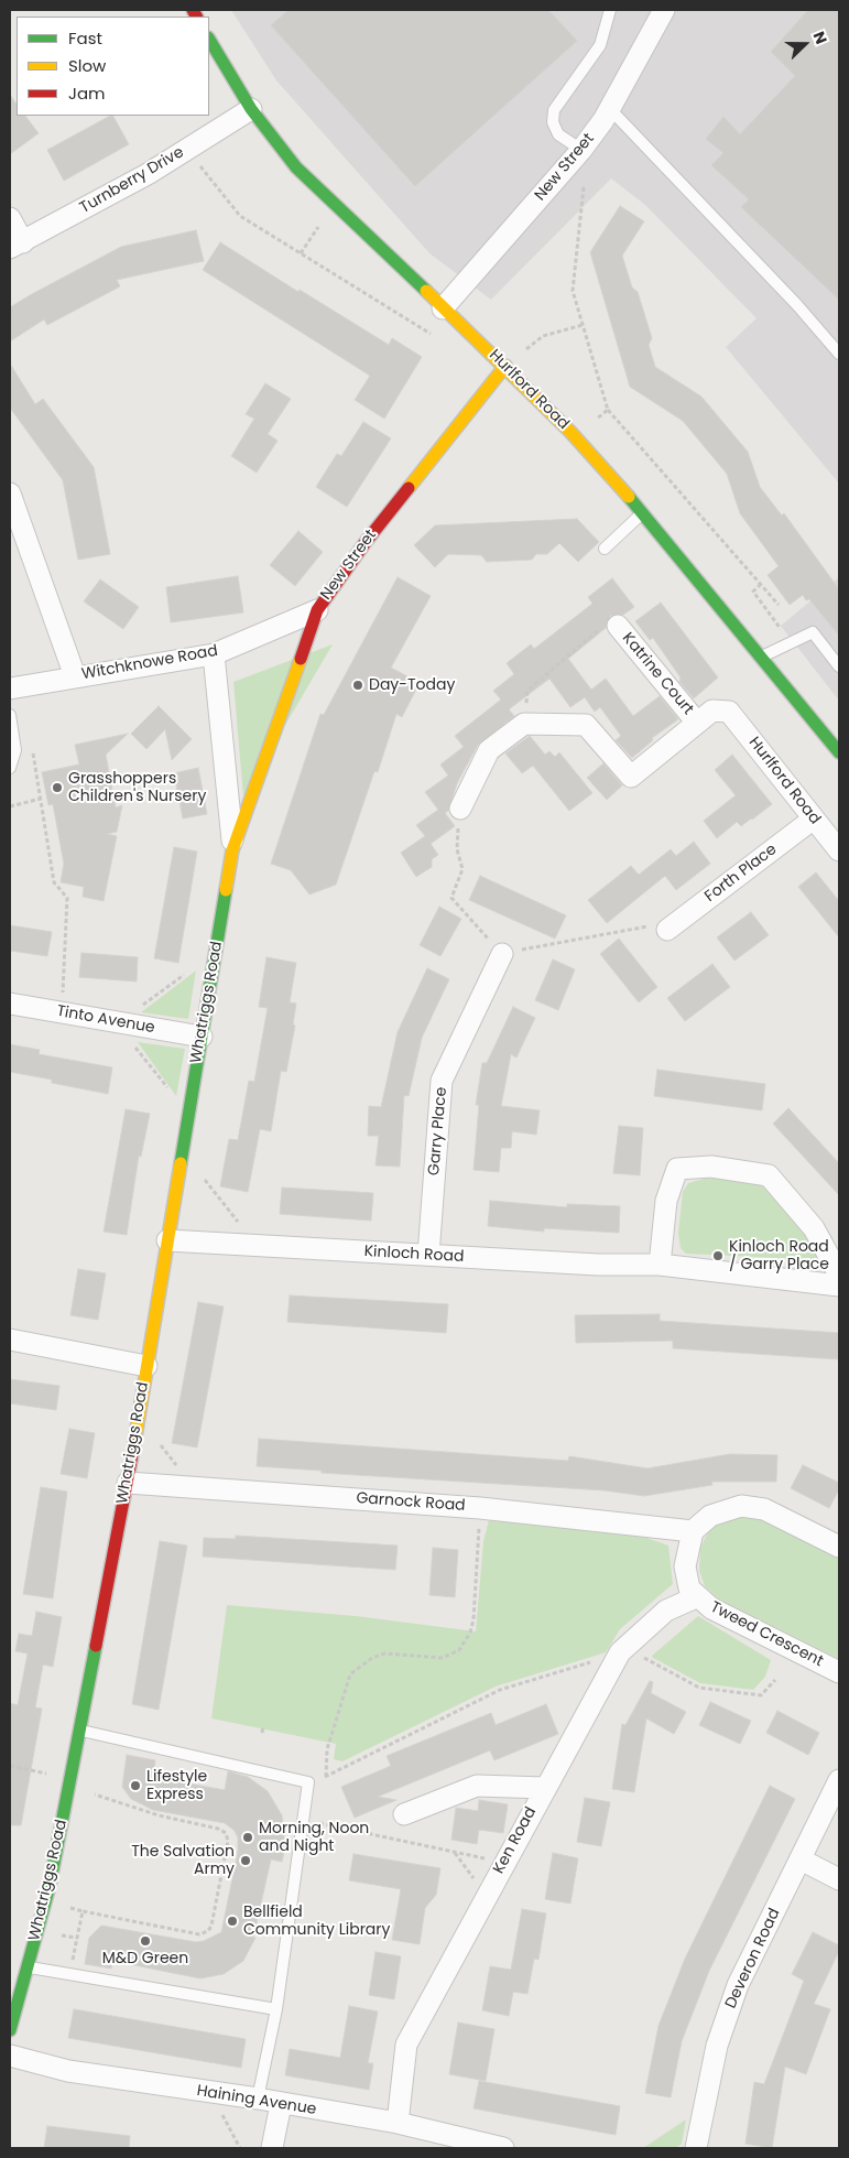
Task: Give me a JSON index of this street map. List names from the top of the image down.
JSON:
{
  "streets": {
    "street": [
      "New Street",
      "Turnberry Drive",
      "Hurlford Road",
      "Witchknowe Road",
      "Katrine Court",
      "Forth Place",
      "Whatriggs Road",
      "Tinto Avenue",
      "Garry Place",
      "Kinloch Road",
      "Garnock Road",
      "Tweed Crescent",
      "Ken Road",
      "Deveron Road",
      "Haining Avenue"
    ]
  },
  "crossings": [
    ["New Street", "Hurlford Road"],
    ["New Street", "Witchknowe Road"],
    ["New Street", "Whatriggs Road"],
    ["Turnberry Drive", "Hurlford Road"],
    ["Hurlford Road", "Katrine Court"],
    ["Hurlford Road", "Forth Place"],
    ["Witchknowe Road", "Whatriggs Road"],
    ["Whatriggs Road", "Tinto Avenue"],
    ["Whatriggs Road", "Kinloch Road"],
    ["Whatriggs Road", "Garnock Road"],
    ["Garry Place", "Kinloch Road"],
    ["Garnock Road", "Tweed Crescent"],
    ["Tweed Crescent", "Ken Road"],
    ["Ken Road", "Haining Avenue"]
  ],
  "places": [
    "Day-Today",
    "Grasshoppers Children's Nursery",
    "Kinloch Road / Garry Place",
    "Lifestyle Express",
    "Morning, Noon and Night",
    "The Salvation Army",
    "Bellfield Community Library",
    "M&D Green"
  ],
  "legend": ["Fast", "Slow", "Jam"],
  "north": "right"
}
